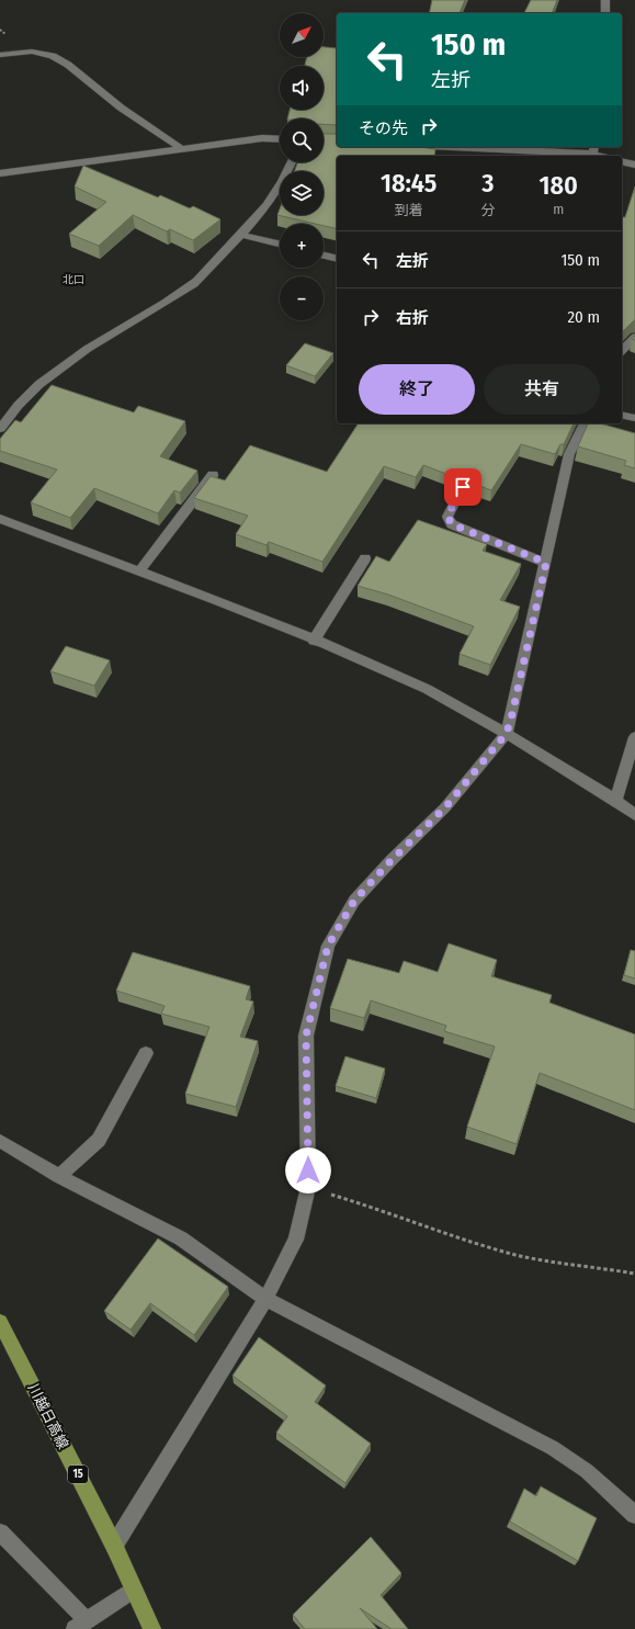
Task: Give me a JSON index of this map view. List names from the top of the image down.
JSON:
{
  "streets": {
    "main road": ["川越日高線", "15"]
  },
  "districts": ["北口"],
  "north": "top right",
  "page": {
    "map_buttons": ["+", "−"],
    "turn": ["150 m", "左折"],
    "then": "その先",
    "eta": [
      "18:45",
      "到着",
      "3",
      "分",
      "180",
      "m"
    ],
    "list": [
      {
        "name": "左折",
        "value": "150 m"
      },
      {
        "name": "右折",
        "value": "20 m"
      }
    ],
    "buttons": ["終了", "共有"]
  }
}
